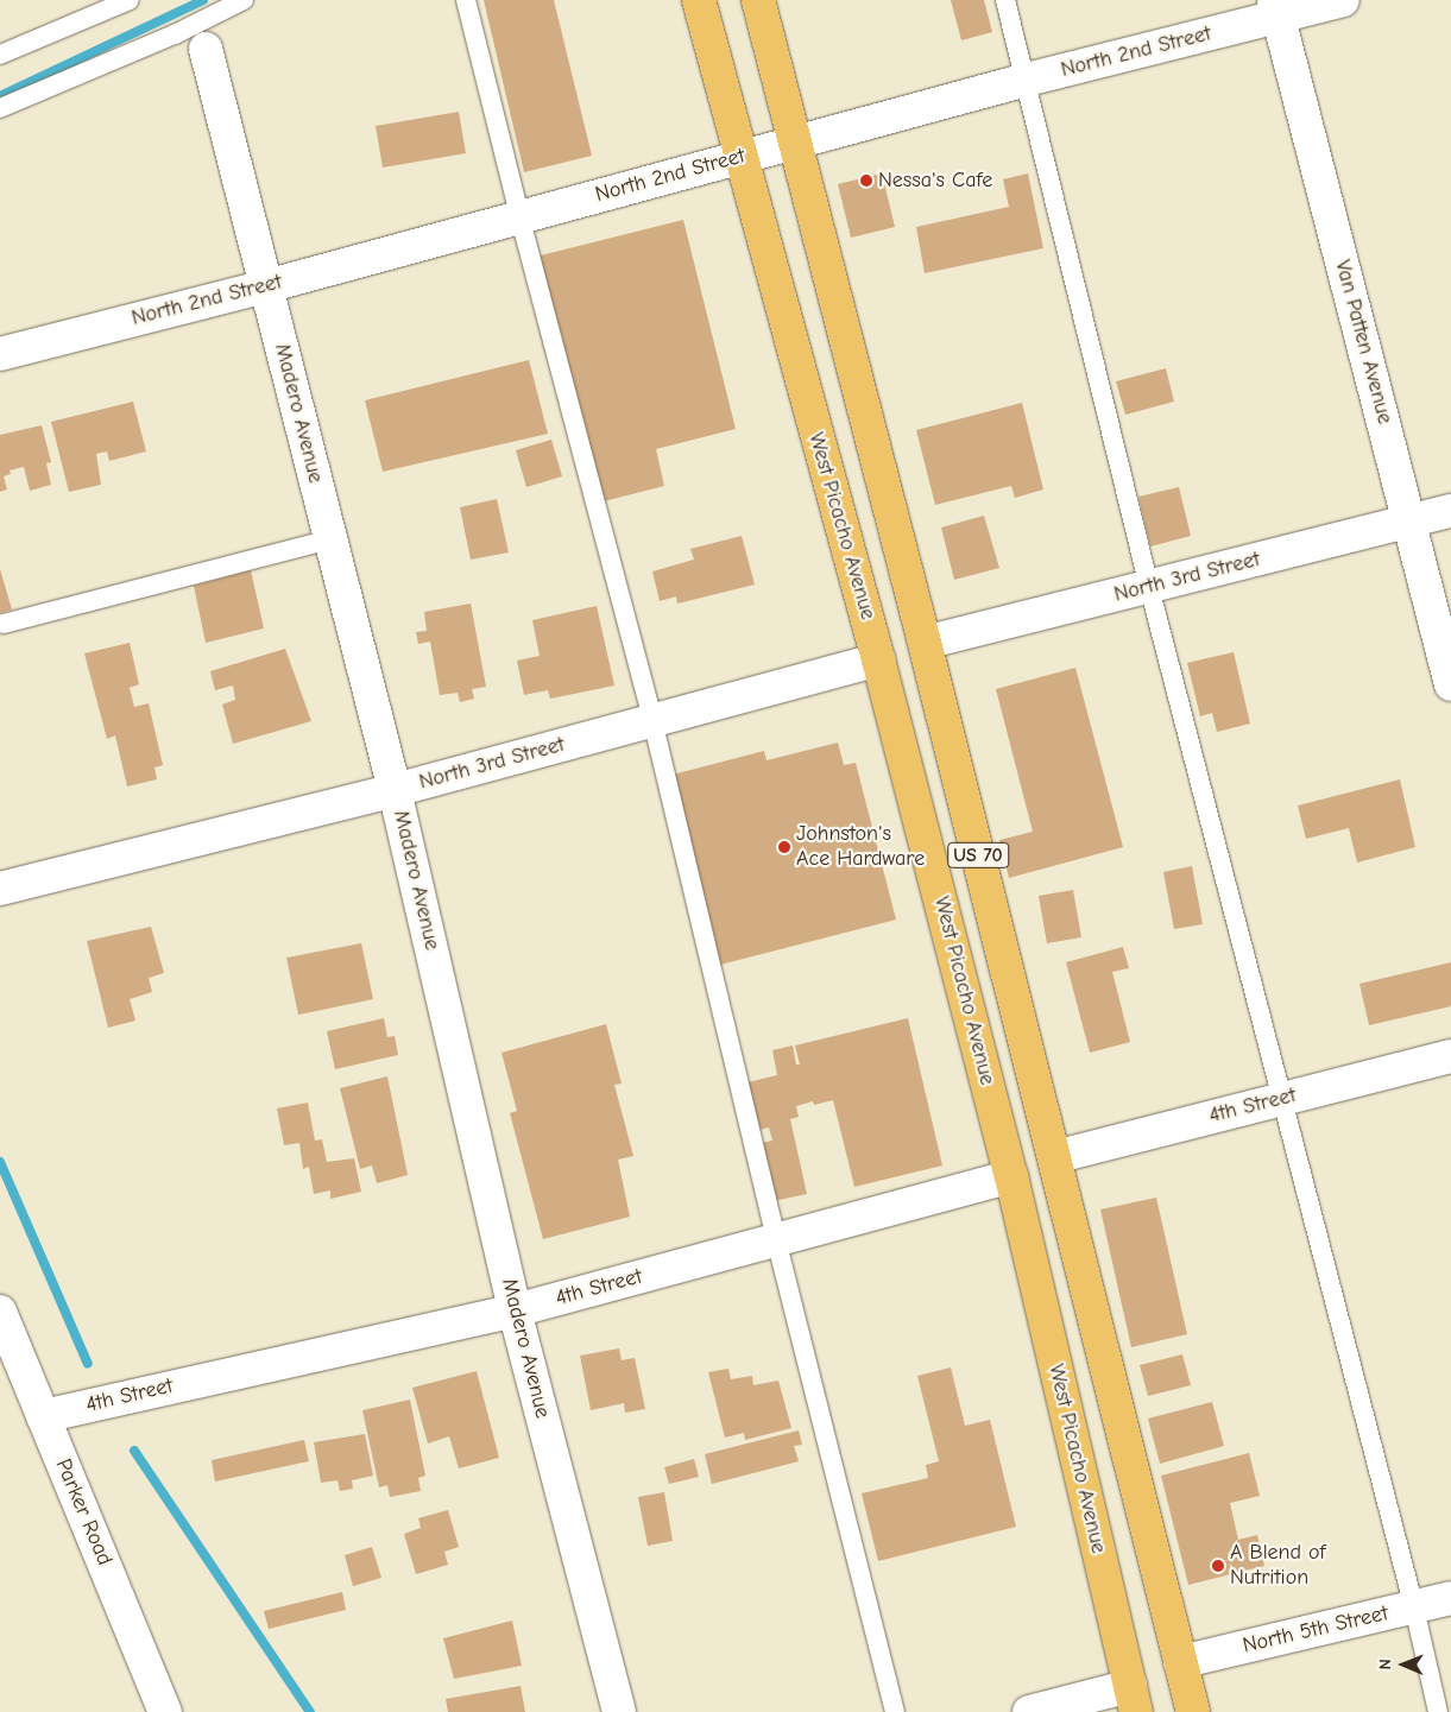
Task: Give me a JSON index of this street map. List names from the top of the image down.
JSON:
{
  "streets": {
    "main road": ["West Picacho Avenue", "US 70"],
    "street": [
      "North 2nd Street",
      "Van Patten Avenue",
      "Madero Avenue",
      "North 3rd Street",
      "4th Street",
      "Parker Road",
      "North 5th Street"
    ]
  },
  "crossings": [
    ["North 2nd Street", "Van Patten Avenue"],
    ["North 2nd Street", "Madero Avenue"],
    ["North 2nd Street", "West Picacho Avenue"],
    ["North 2nd Street", "US 70"],
    ["Van Patten Avenue", "North 3rd Street"],
    ["Madero Avenue", "North 3rd Street"],
    ["Madero Avenue", "4th Street"],
    ["West Picacho Avenue", "North 3rd Street"],
    ["West Picacho Avenue", "4th Street"],
    ["North 3rd Street", "US 70"],
    ["US 70", "4th Street"],
    ["US 70", "North 5th Street"],
    ["4th Street", "Parker Road"]
  ],
  "places": ["Nessa's Cafe", "Johnston's Ace Hardware", "A Blend of Nutrition"],
  "north": "left"
}
